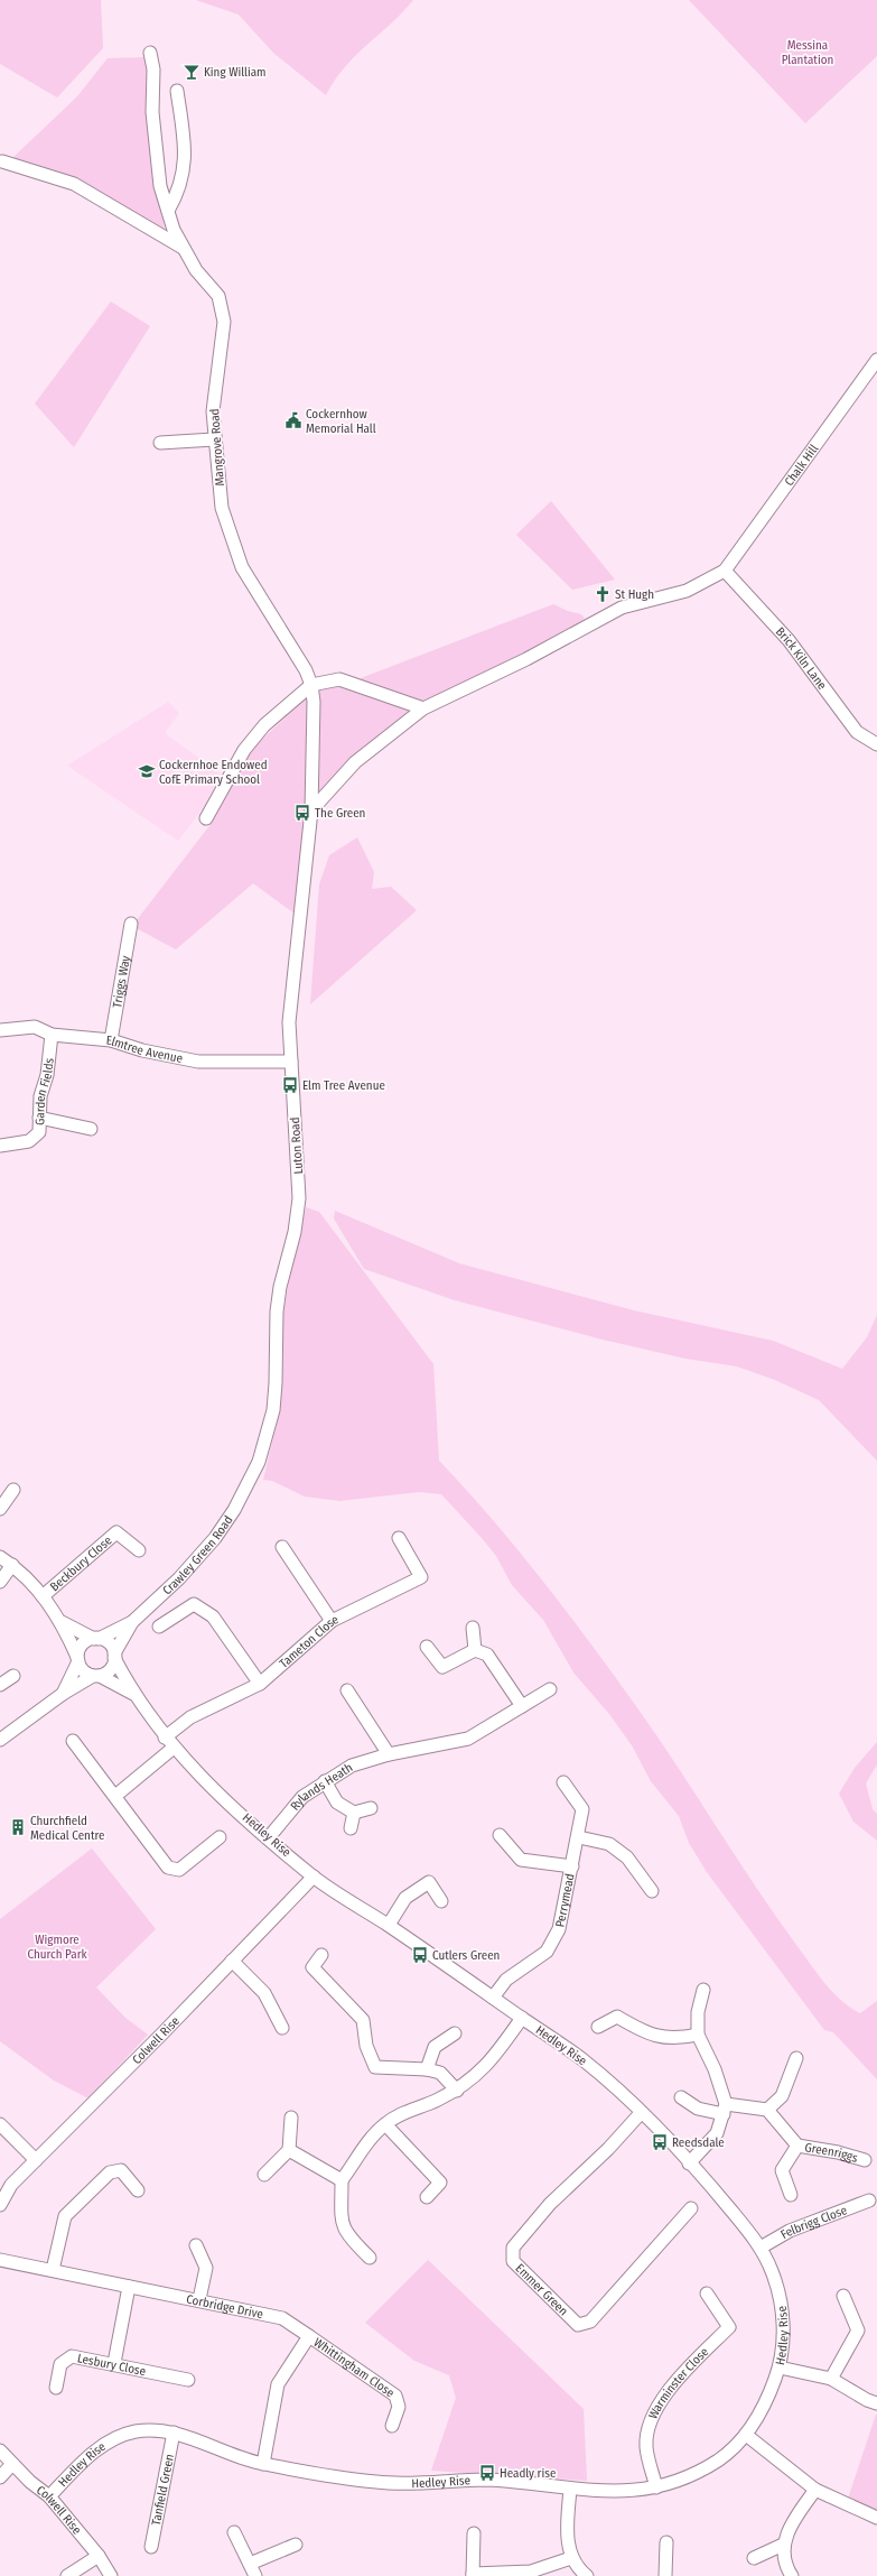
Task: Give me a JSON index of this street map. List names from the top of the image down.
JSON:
{
  "streets": {
    "street": [
      "Mangrove Road",
      "Chalk Hill",
      "Brick Kiln Lane",
      "Triggs Way",
      "Elmtree Avenue",
      "Garden Fields",
      "Luton Road",
      "Crawley Green Road",
      "Beckbury Close",
      "Tameton Close",
      "Rylands Heath",
      "Hedley Rise",
      "Perrymead",
      "Colwell Rise",
      "Greenriggs",
      "Felbrigg Close",
      "Emmer Green",
      "Corbridge Drive",
      "Lesbury Close",
      "Whittingham Close",
      "Warminster Close",
      "Tanfield Green"
    ]
  },
  "crossings": [
    ["Mangrove Road", "Luton Road"],
    ["Chalk Hill", "Brick Kiln Lane"],
    ["Triggs Way", "Elmtree Avenue"],
    ["Elmtree Avenue", "Garden Fields"],
    ["Elmtree Avenue", "Luton Road"],
    ["Luton Road", "Crawley Green Road"],
    ["Crawley Green Road", "Hedley Rise"],
    ["Tameton Close", "Hedley Rise"],
    ["Rylands Heath", "Hedley Rise"],
    ["Hedley Rise", "Perrymead"],
    ["Hedley Rise", "Colwell Rise"],
    ["Hedley Rise", "Felbrigg Close"],
    ["Hedley Rise", "Emmer Green"],
    ["Hedley Rise", "Warminster Close"],
    ["Hedley Rise", "Tanfield Green"],
    ["Corbridge Drive", "Whittingham Close"]
  ],
  "parks": ["Messina Plantation", "Wigmore Church Park"],
  "places": {
    "bar": ["King William"],
    "public building": ["Cockernhow Memorial Hall"],
    "church": ["St Hugh"],
    "school or university": ["Cockernhoe Endowed CofE Primary School"],
    "bus stop": [
      "The Green",
      "Elm Tree Avenue",
      "Cutlers Green",
      "Reedsdale",
      "Headly rise"
    ],
    "building": ["Churchfield Medical Centre"]
  }
}
